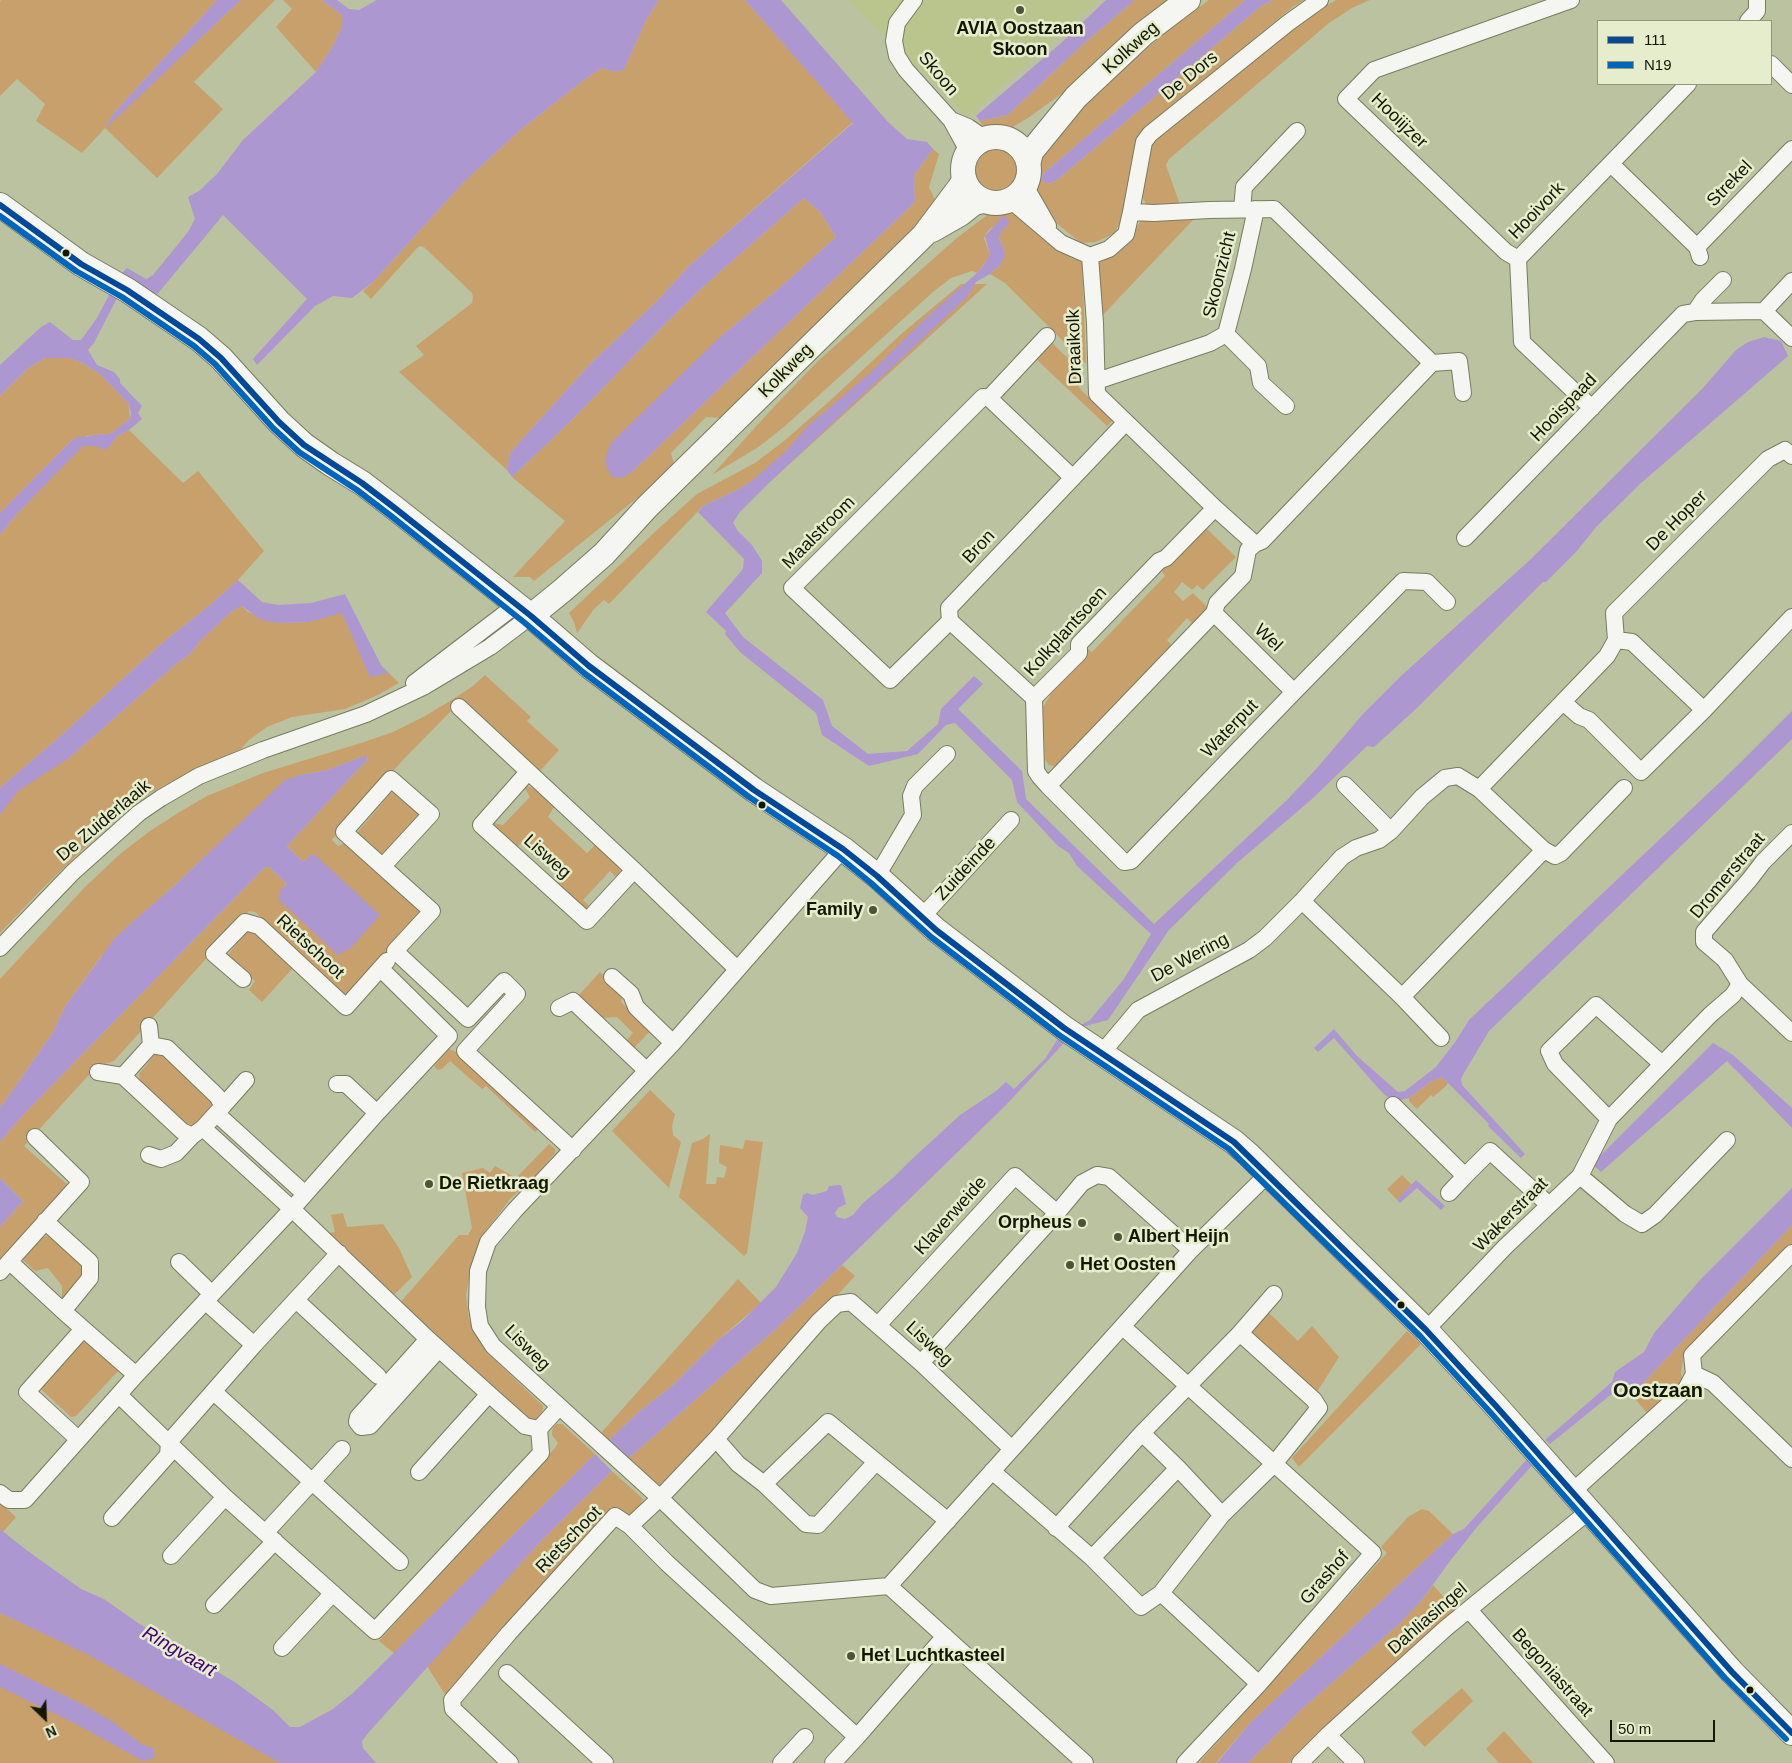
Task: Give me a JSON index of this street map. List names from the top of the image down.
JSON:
{
  "streets": {
    "street": [
      "Kolkweg",
      "Skoon",
      "De Dors",
      "Hooiijzer",
      "Strekel",
      "Hooivork",
      "Skoonzicht",
      "Draaikolk",
      "Hooispaad",
      "De Hoper",
      "Maalstroom",
      "Bron",
      "Kolkplantsoen",
      "Wel",
      "Waterput",
      "De Zuiderlaaik",
      "Lisweg",
      "Zuideinde",
      "Dromerstraat",
      "Rietschoot",
      "De Wering",
      "Wakerstraat",
      "Klaverweide",
      "Grashof",
      "Dahliasingel",
      "Begoniastraat"
    ]
  },
  "crossings": [
    ["Kolkweg", "Skoon"],
    ["Kolkweg", "De Zuiderlaaik"],
    ["Kolkweg", "Zuideinde"],
    ["Hooiijzer", "Hooivork"],
    ["Strekel", "Hooivork"],
    ["Hooivork", "Hooispaad"],
    ["Skoonzicht", "Draaikolk"],
    ["Draaikolk", "Bron"],
    ["Draaikolk", "Kolkplantsoen"],
    ["Maalstroom", "Bron"],
    ["Kolkplantsoen", "Waterput"],
    ["Wel", "Waterput"],
    ["De Zuiderlaaik", "Zuideinde"],
    ["Lisweg", "Zuideinde"],
    ["Lisweg", "Rietschoot"],
    ["Lisweg", "Klaverweide"],
    ["Zuideinde", "De Wering"],
    ["Zuideinde", "Wakerstraat"],
    ["Zuideinde", "Dahliasingel"],
    ["Dromerstraat", "Wakerstraat"],
    ["Dahliasingel", "Begoniastraat"]
  ],
  "districts": ["Oostzaan"],
  "water": ["Ringvaart"],
  "places": [
    "AVIA Oostzaan Skoon",
    "Family",
    "De Rietkraag",
    "Orpheus",
    "Albert Heijn",
    "Het Oosten",
    "Het Luchtkasteel"
  ],
  "lines": ["transit line 111", "transit line N19"],
  "legend": ["111", "N19"],
  "scale_bar": "50 m",
  "north": "bottom right"
}
